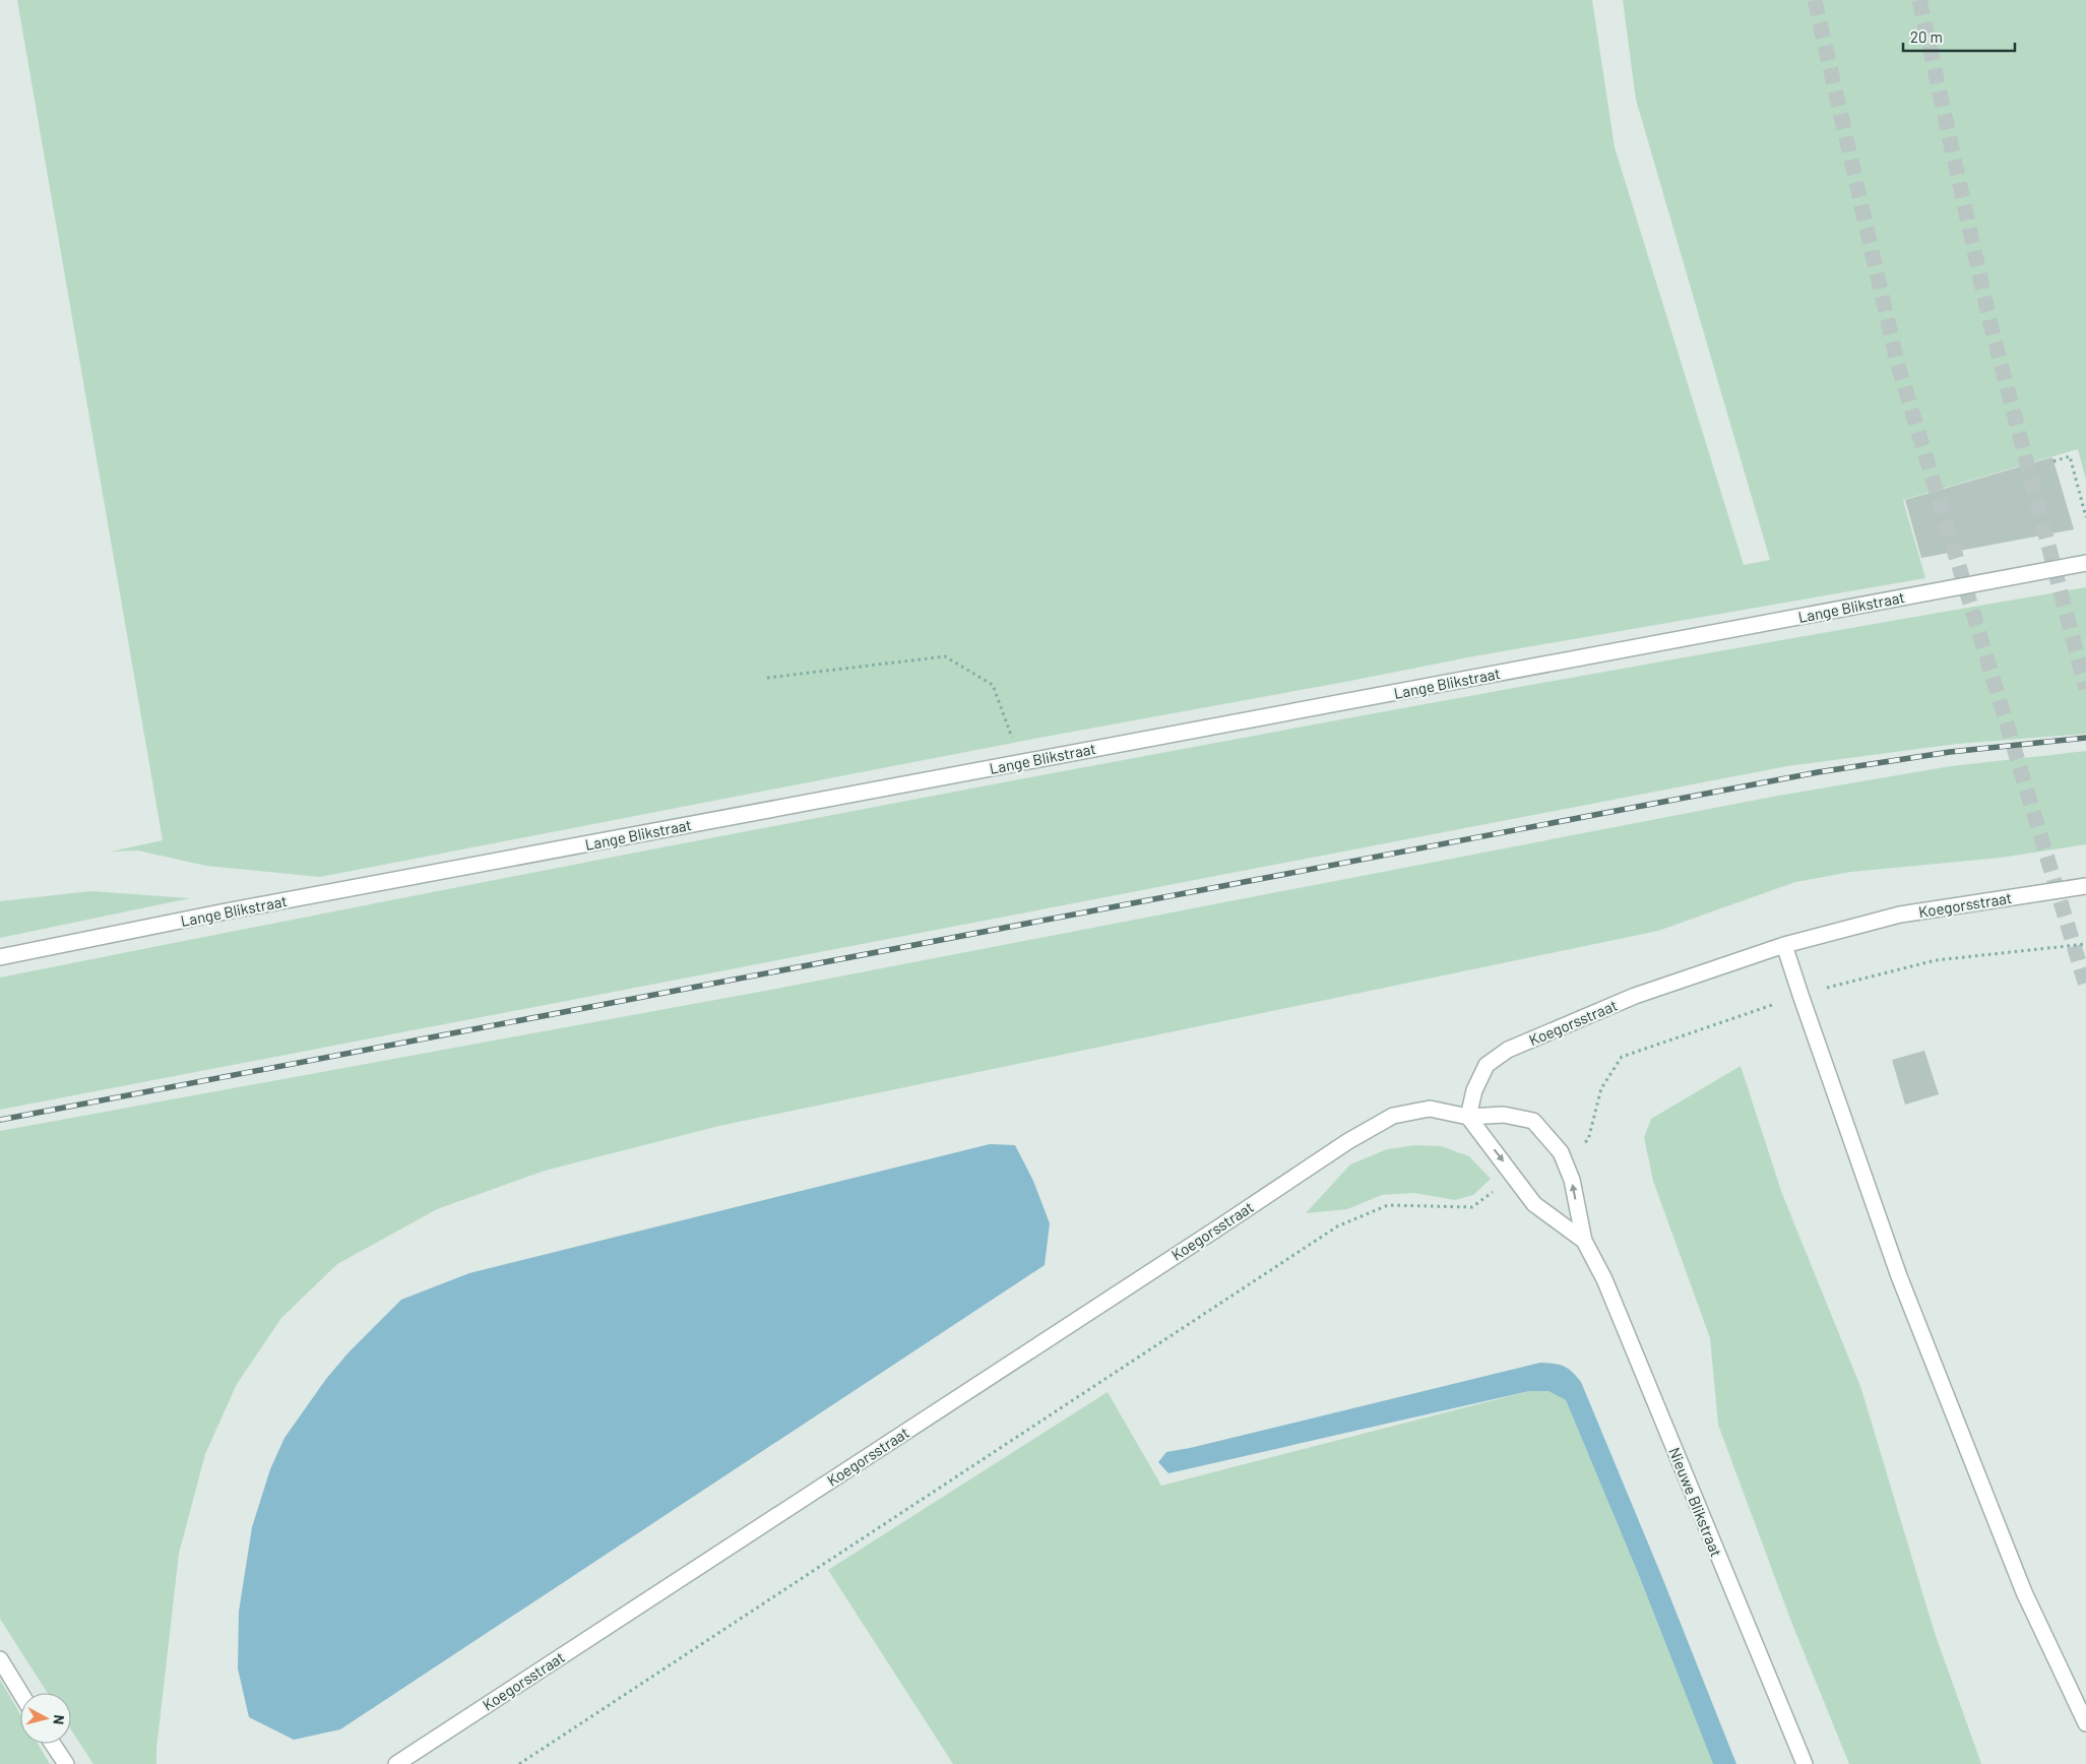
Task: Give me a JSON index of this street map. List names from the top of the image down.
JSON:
{
  "streets": {
    "street": ["Lange Blikstraat", "Koegorsstraat", "Nieuwe Blikstraat"]
  },
  "crossings": [
    ["Koegorsstraat", "Nieuwe Blikstraat"]
  ],
  "scale_bar": "20 m",
  "north": "right"
}
